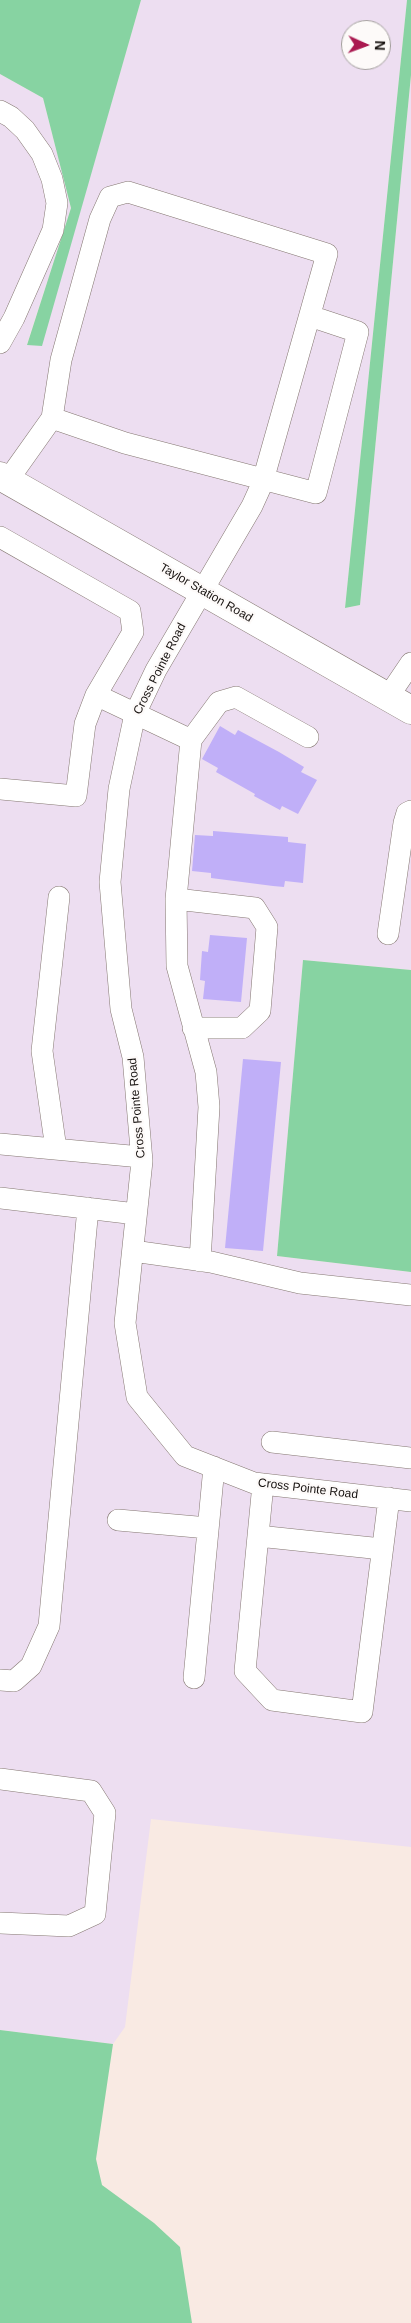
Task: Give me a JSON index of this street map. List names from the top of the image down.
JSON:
{
  "streets": {
    "main road": ["Taylor Station Road"],
    "street": ["Cross Pointe Road"]
  },
  "crossings": [
    ["Taylor Station Road", "Cross Pointe Road"]
  ],
  "north": "right"
}
